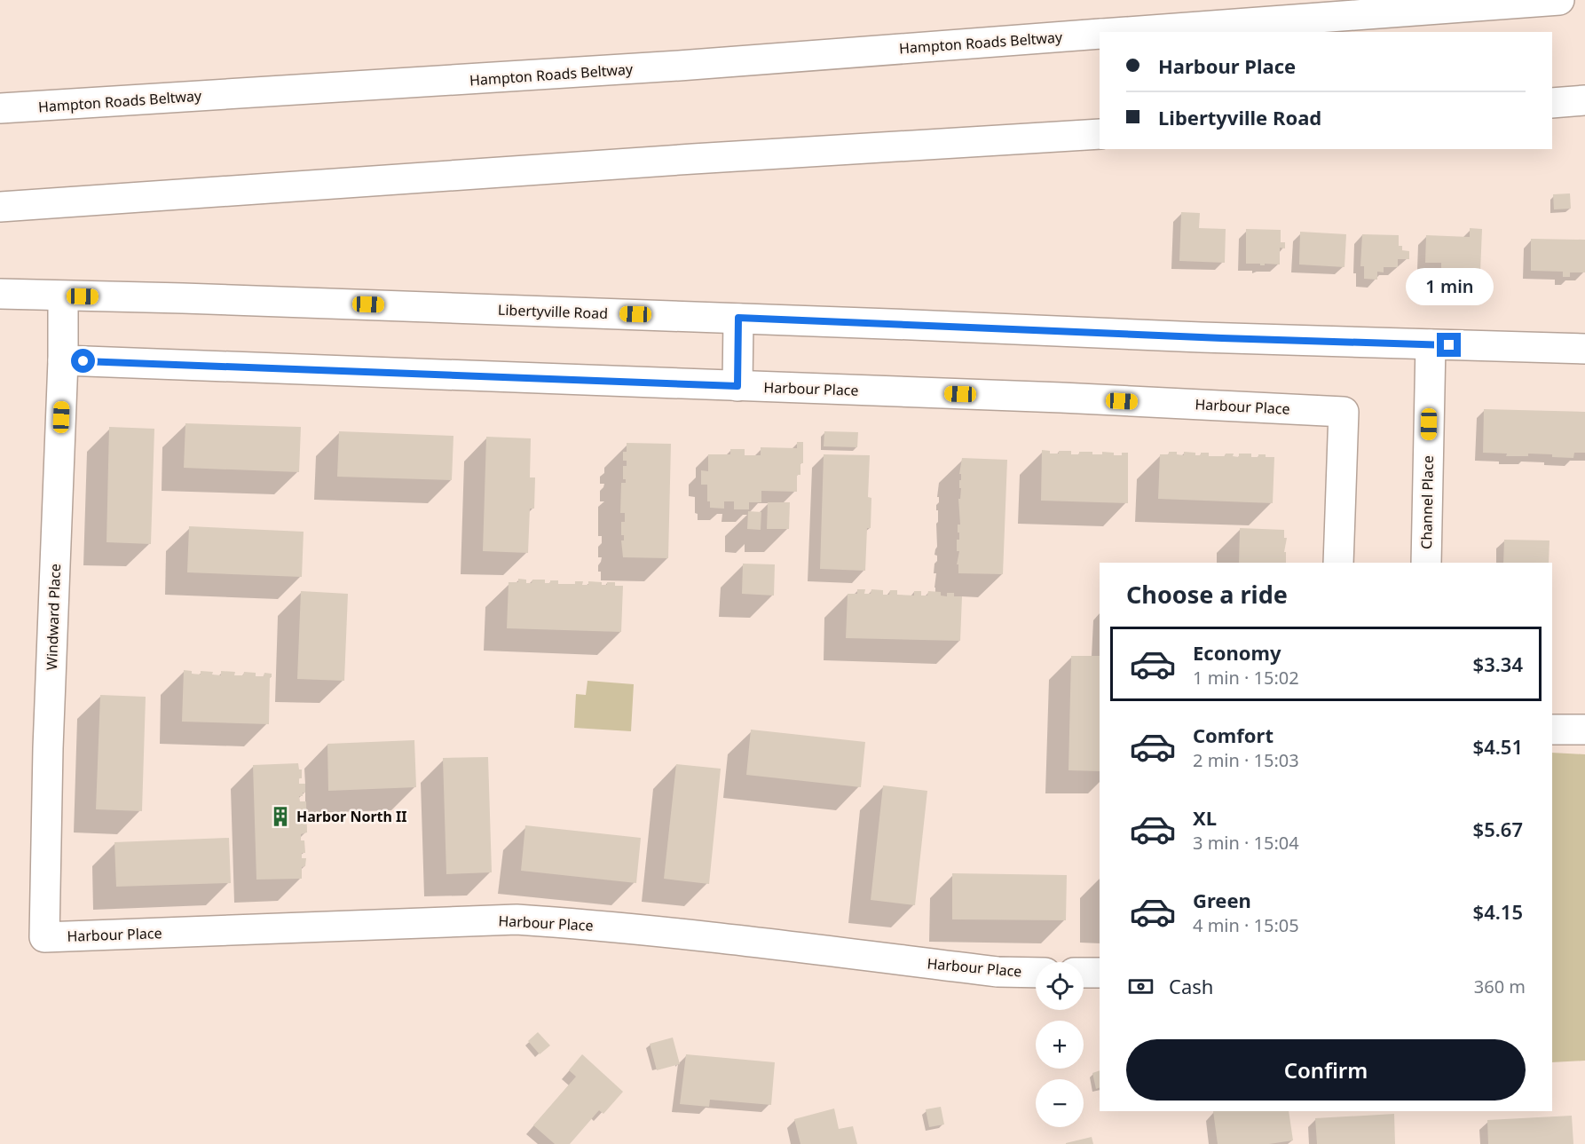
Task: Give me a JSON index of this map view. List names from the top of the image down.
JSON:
{
  "streets": {
    "main road": [
      "Hampton Roads Beltway",
      "Libertyville Road",
      "Harbour Place",
      "Channel Place",
      "Windward Place"
    ]
  },
  "crossings": [
    ["Libertyville Road", "Channel Place"],
    ["Libertyville Road", "Windward Place"],
    ["Harbour Place", "Windward Place"]
  ],
  "places": {
    "building": ["Harbor North II"]
  },
  "page": {
    "banner": ["Harbour Place", "Libertyville Road"],
    "bubble": "1 min",
    "heading": "Choose a ride",
    "list": [
      {
        "name": "Economy",
        "note": "1 min · 15:02",
        "value": "$3.34"
      },
      {
        "name": "Comfort",
        "note": "2 min · 15:03",
        "value": "$4.51"
      },
      {
        "name": "XL",
        "note": "3 min · 15:04",
        "value": "$5.67"
      },
      {
        "name": "Green",
        "note": "4 min · 15:05",
        "value": "$4.15"
      }
    ],
    "pay": ["Cash", "360 m"],
    "map_buttons": ["+", "−"],
    "buttons": "Confirm"
  }
}
